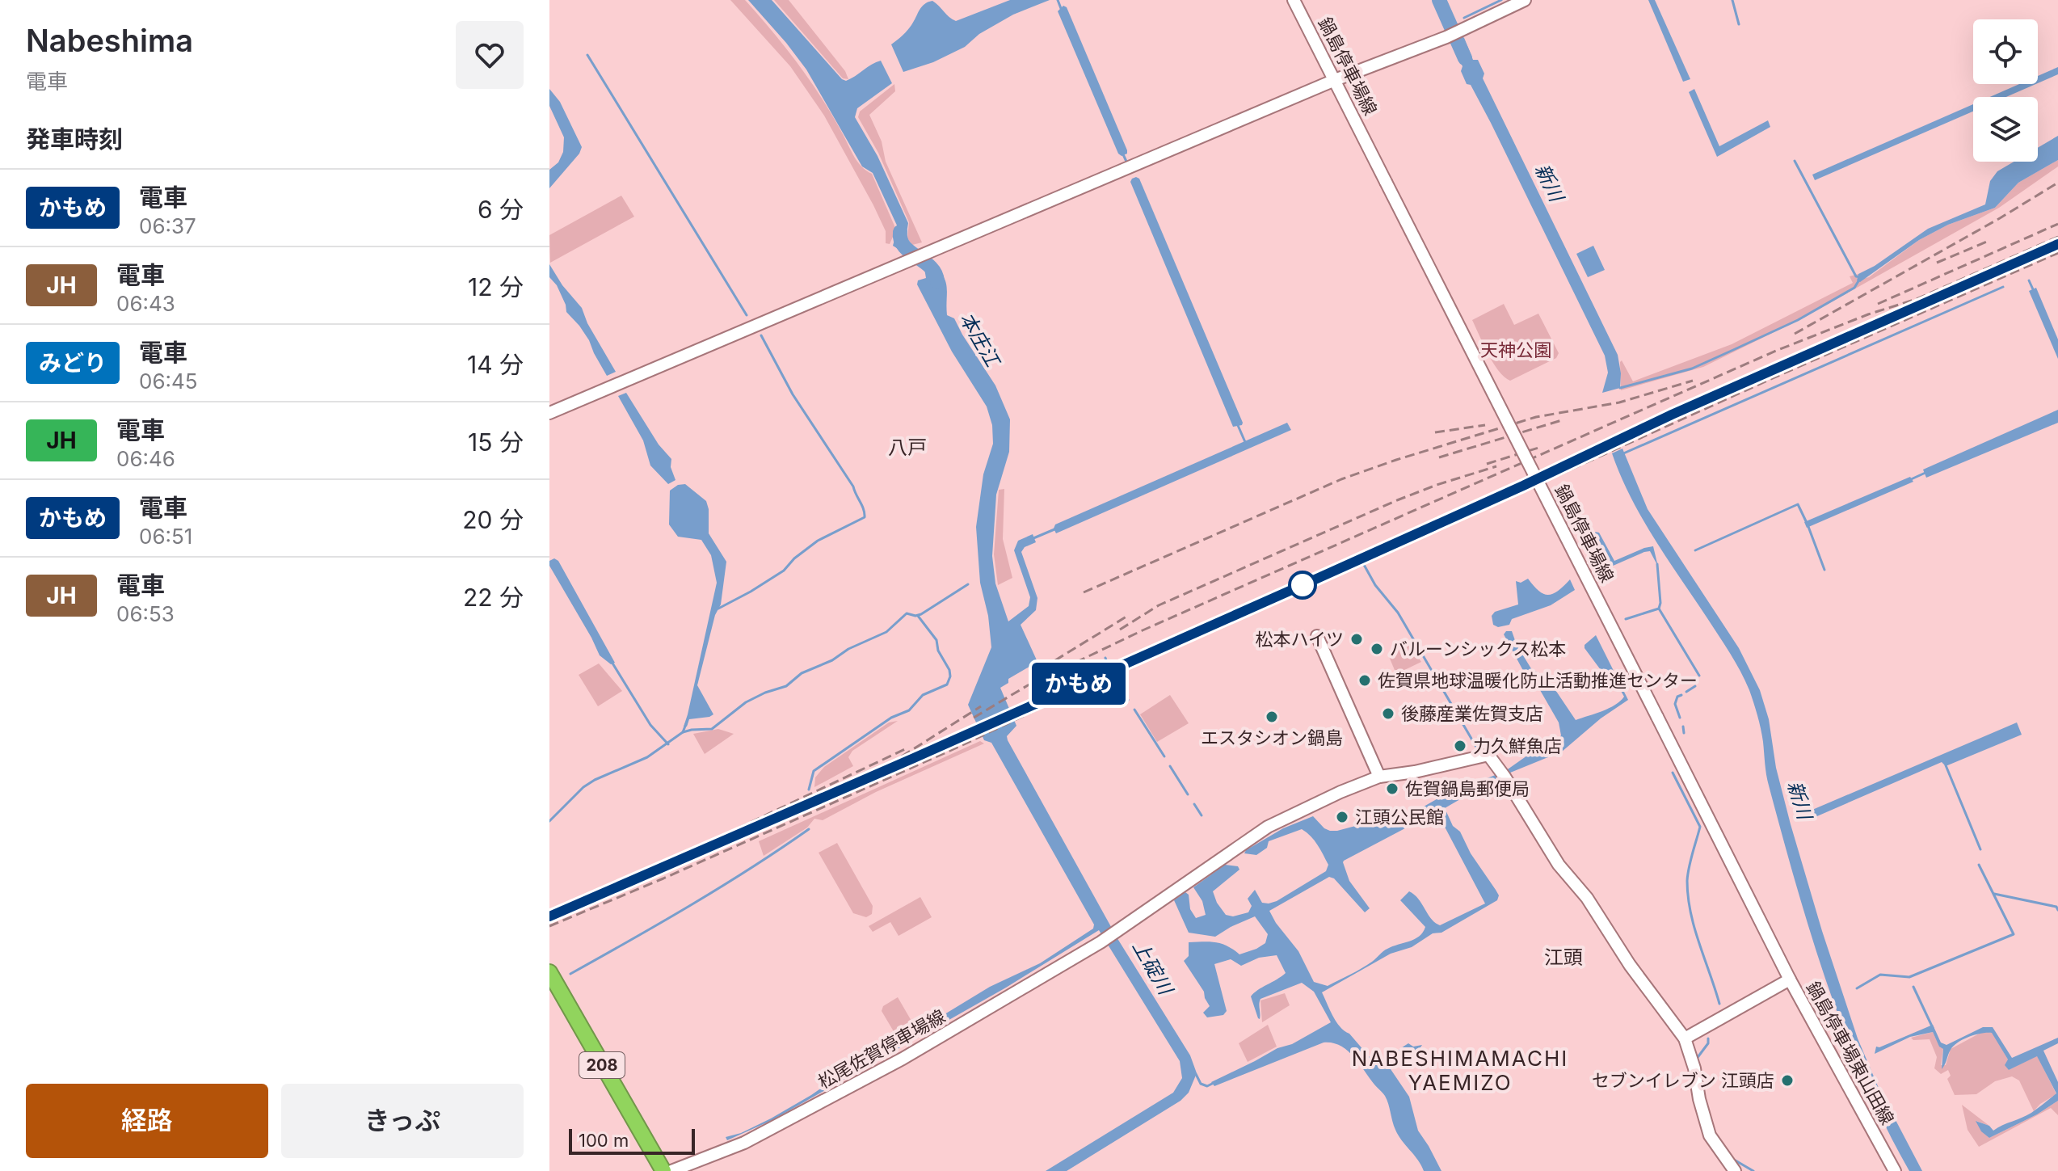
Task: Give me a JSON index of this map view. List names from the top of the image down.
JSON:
{
  "streets": {
    "highway": ["208"],
    "main road": ["鍋島停車場線", "松尾佐賀停車場線", "鍋島停車場東山田線"]
  },
  "crossings": [
    ["鍋島停車場線", "鍋島停車場東山田線"]
  ],
  "districts": ["八戸", "江頭", "NABESHIMAMACHI YAEMIZO"],
  "water": ["新川", "本庄江", "上碇川"],
  "parks": ["天神公園"],
  "places": [
    "松本ハイツ",
    "バルーンシックス松本",
    "佐賀県地球温暖化防止活動推進センター",
    "後藤産業佐賀支店",
    "エスタシオン鍋島",
    "力久鮮魚店",
    "佐賀鍋島郵便局",
    "江頭公民館",
    "セブンイレブン 江頭店"
  ],
  "scale_bar": "100 m",
  "page": {
    "heading": [
      ["Nabeshima", "電車"],
      "発車時刻"
    ],
    "on_map": "かもめ",
    "list": [
      {
        "mark": "かもめ",
        "name": "電車",
        "note": "06:37",
        "value": "6 分"
      },
      {
        "mark": "JH",
        "name": "電車",
        "note": "06:43",
        "value": "12 分"
      },
      {
        "mark": "みどり",
        "name": "電車",
        "note": "06:45",
        "value": "14 分"
      },
      {
        "mark": "JH",
        "name": "電車",
        "note": "06:46",
        "value": "15 分"
      },
      {
        "mark": "かもめ",
        "name": "電車",
        "note": "06:51",
        "value": "20 分"
      },
      {
        "mark": "JH",
        "name": "電車",
        "note": "06:53",
        "value": "22 分"
      }
    ],
    "buttons": ["経路", "きっぷ"],
    "scale": "100 m"
  }
}
